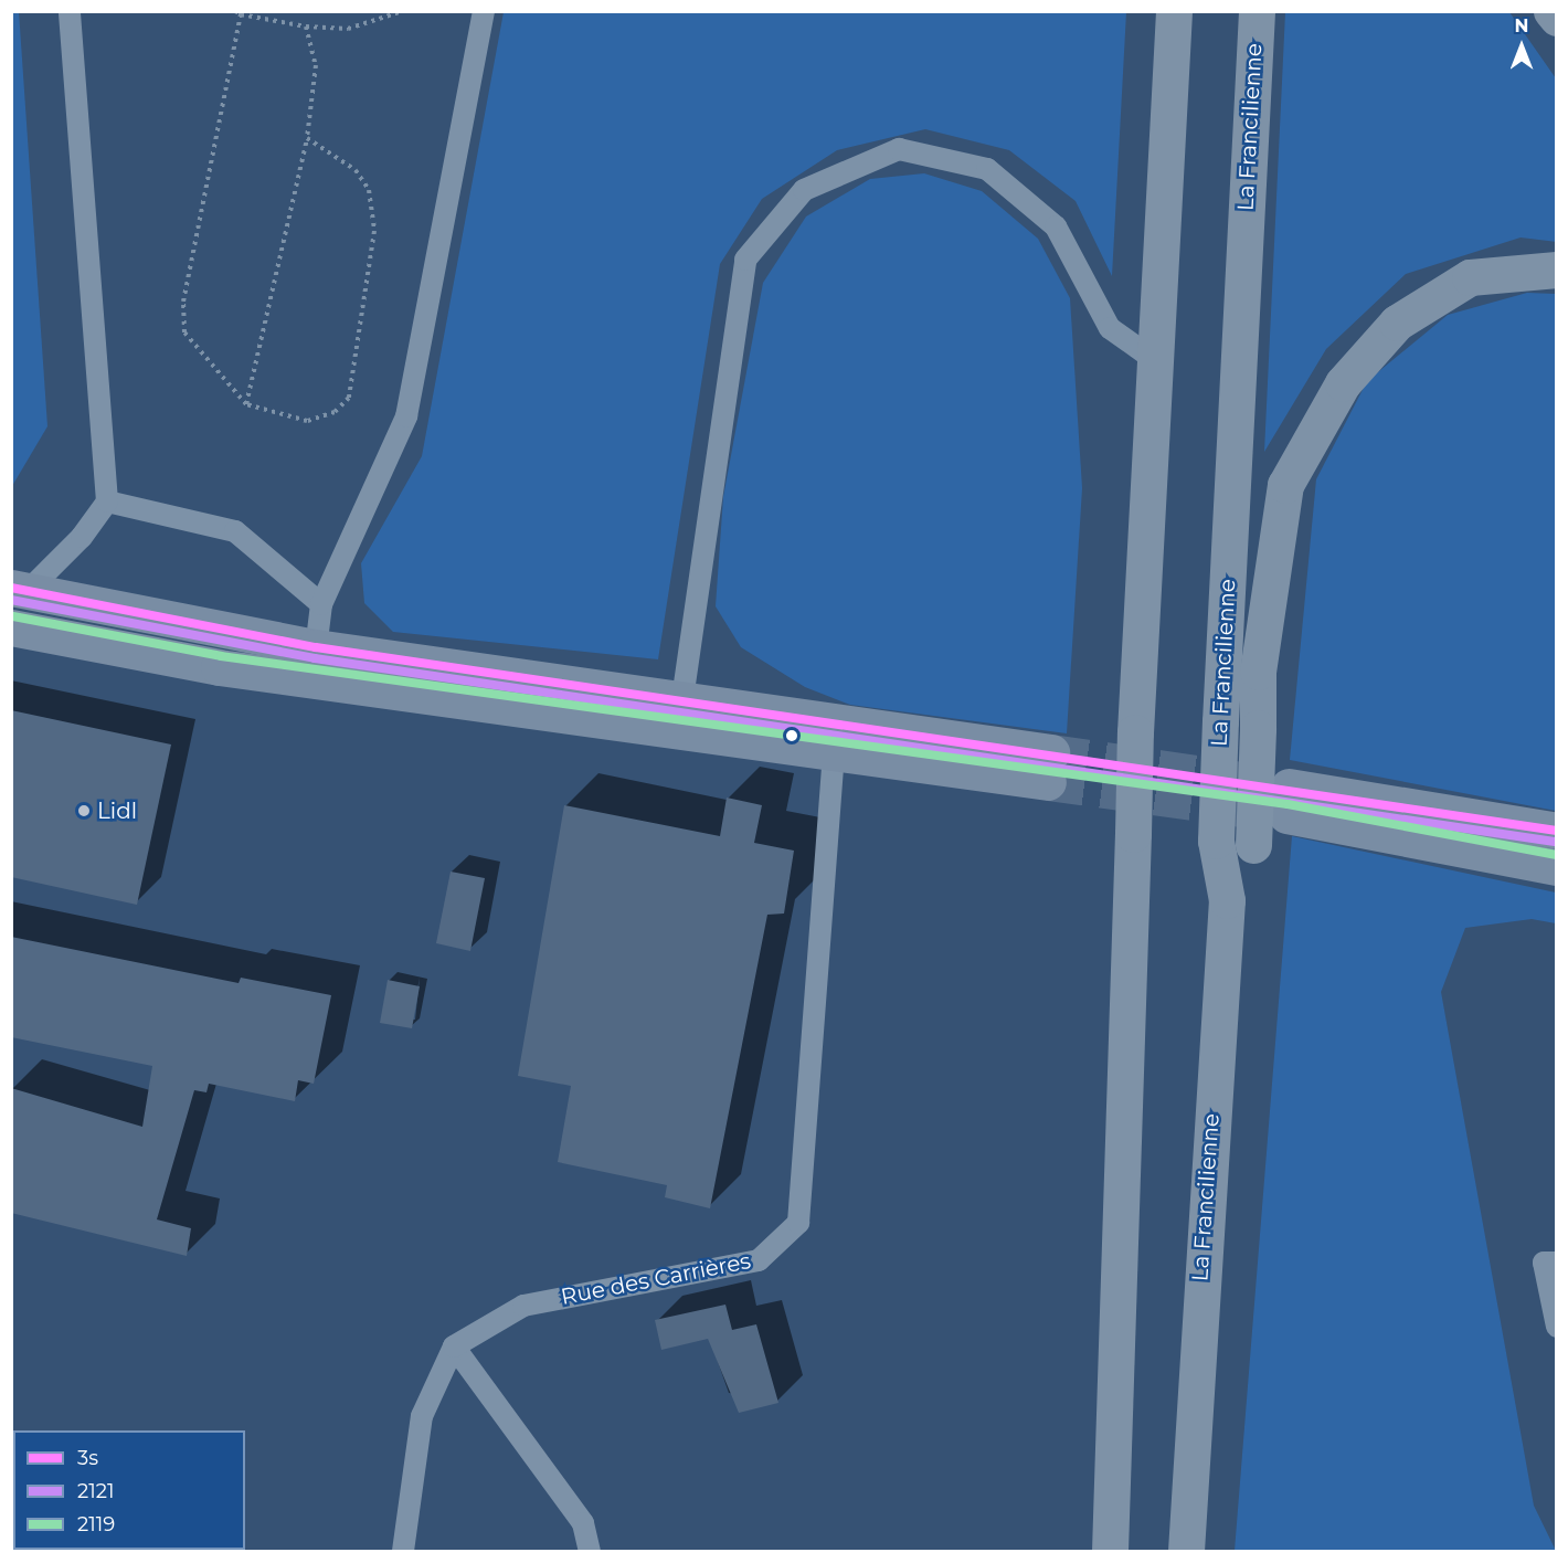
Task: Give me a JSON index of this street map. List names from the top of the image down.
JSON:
{
  "streets": {
    "highway": ["La Francilienne"],
    "lane": ["Rue des Carrières"]
  },
  "places": ["Lidl"],
  "lines": ["transit line 3s", "transit line 2121", "transit line 2119"],
  "legend": ["3s", "2121", "2119"],
  "north": "top"
}
